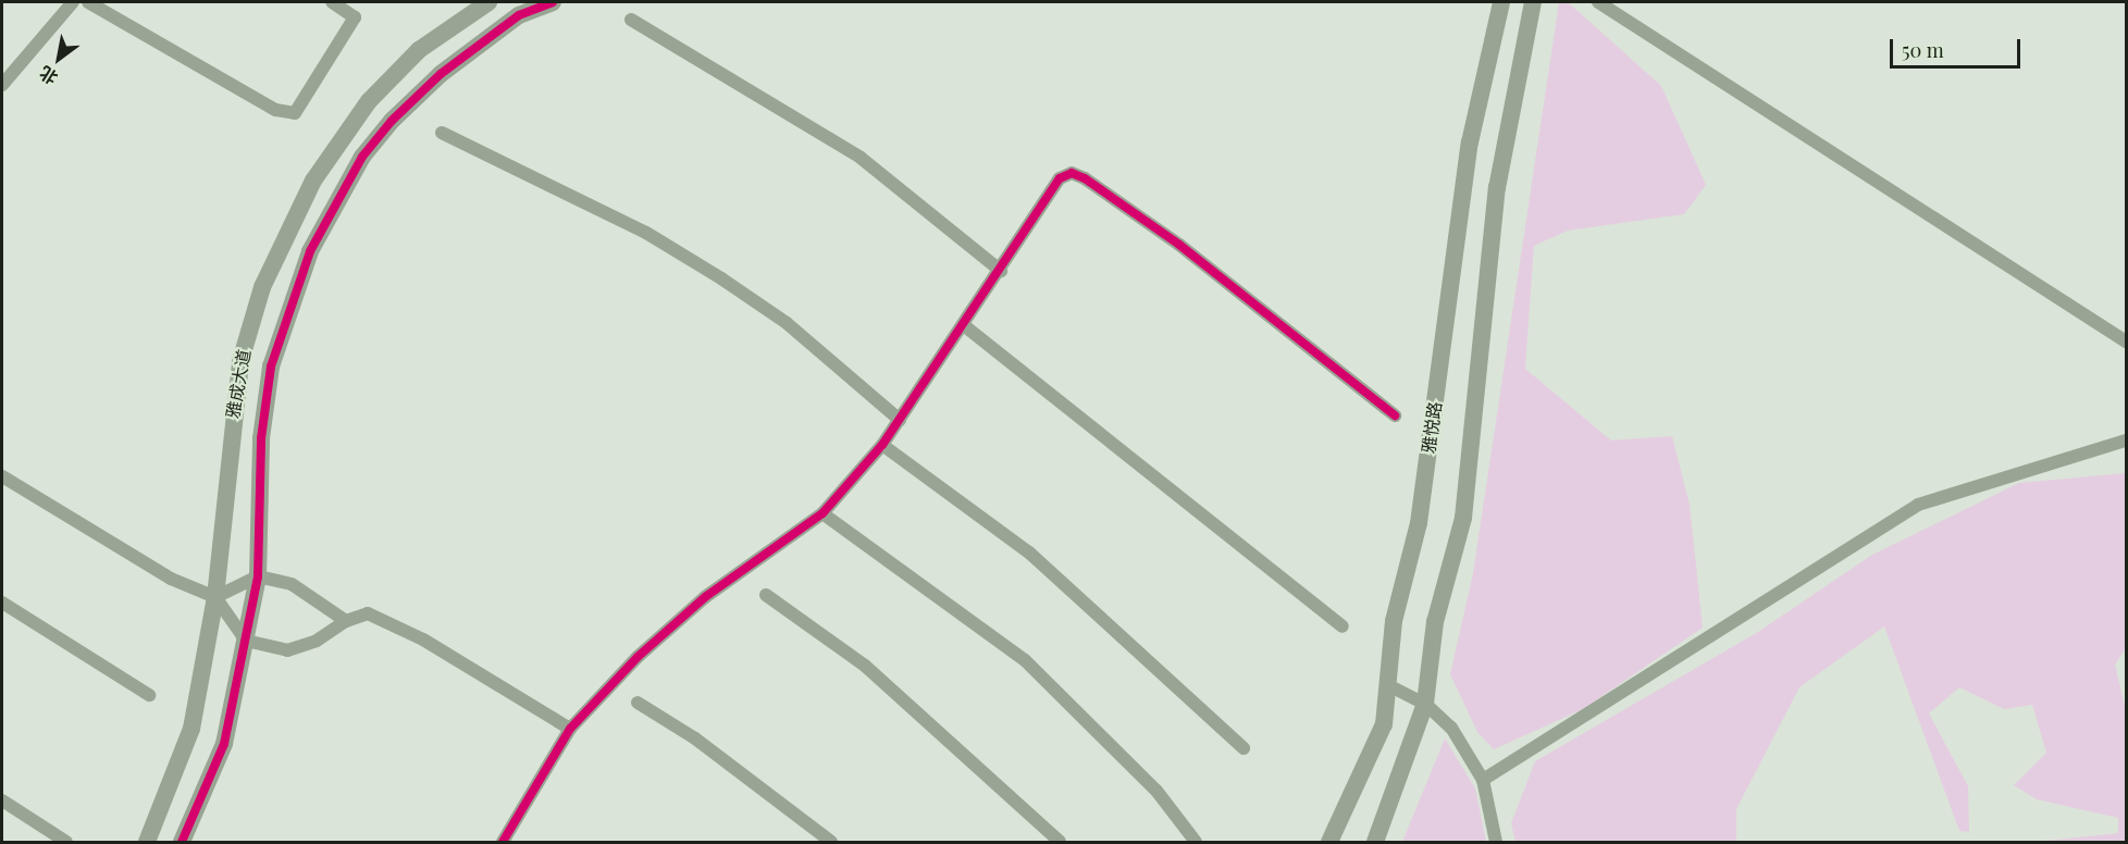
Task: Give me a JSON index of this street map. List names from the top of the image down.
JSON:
{
  "streets": {
    "street": ["雅成大道", "雅悦路"]
  },
  "scale_bar": "50 m",
  "north": "bottom left"
}
